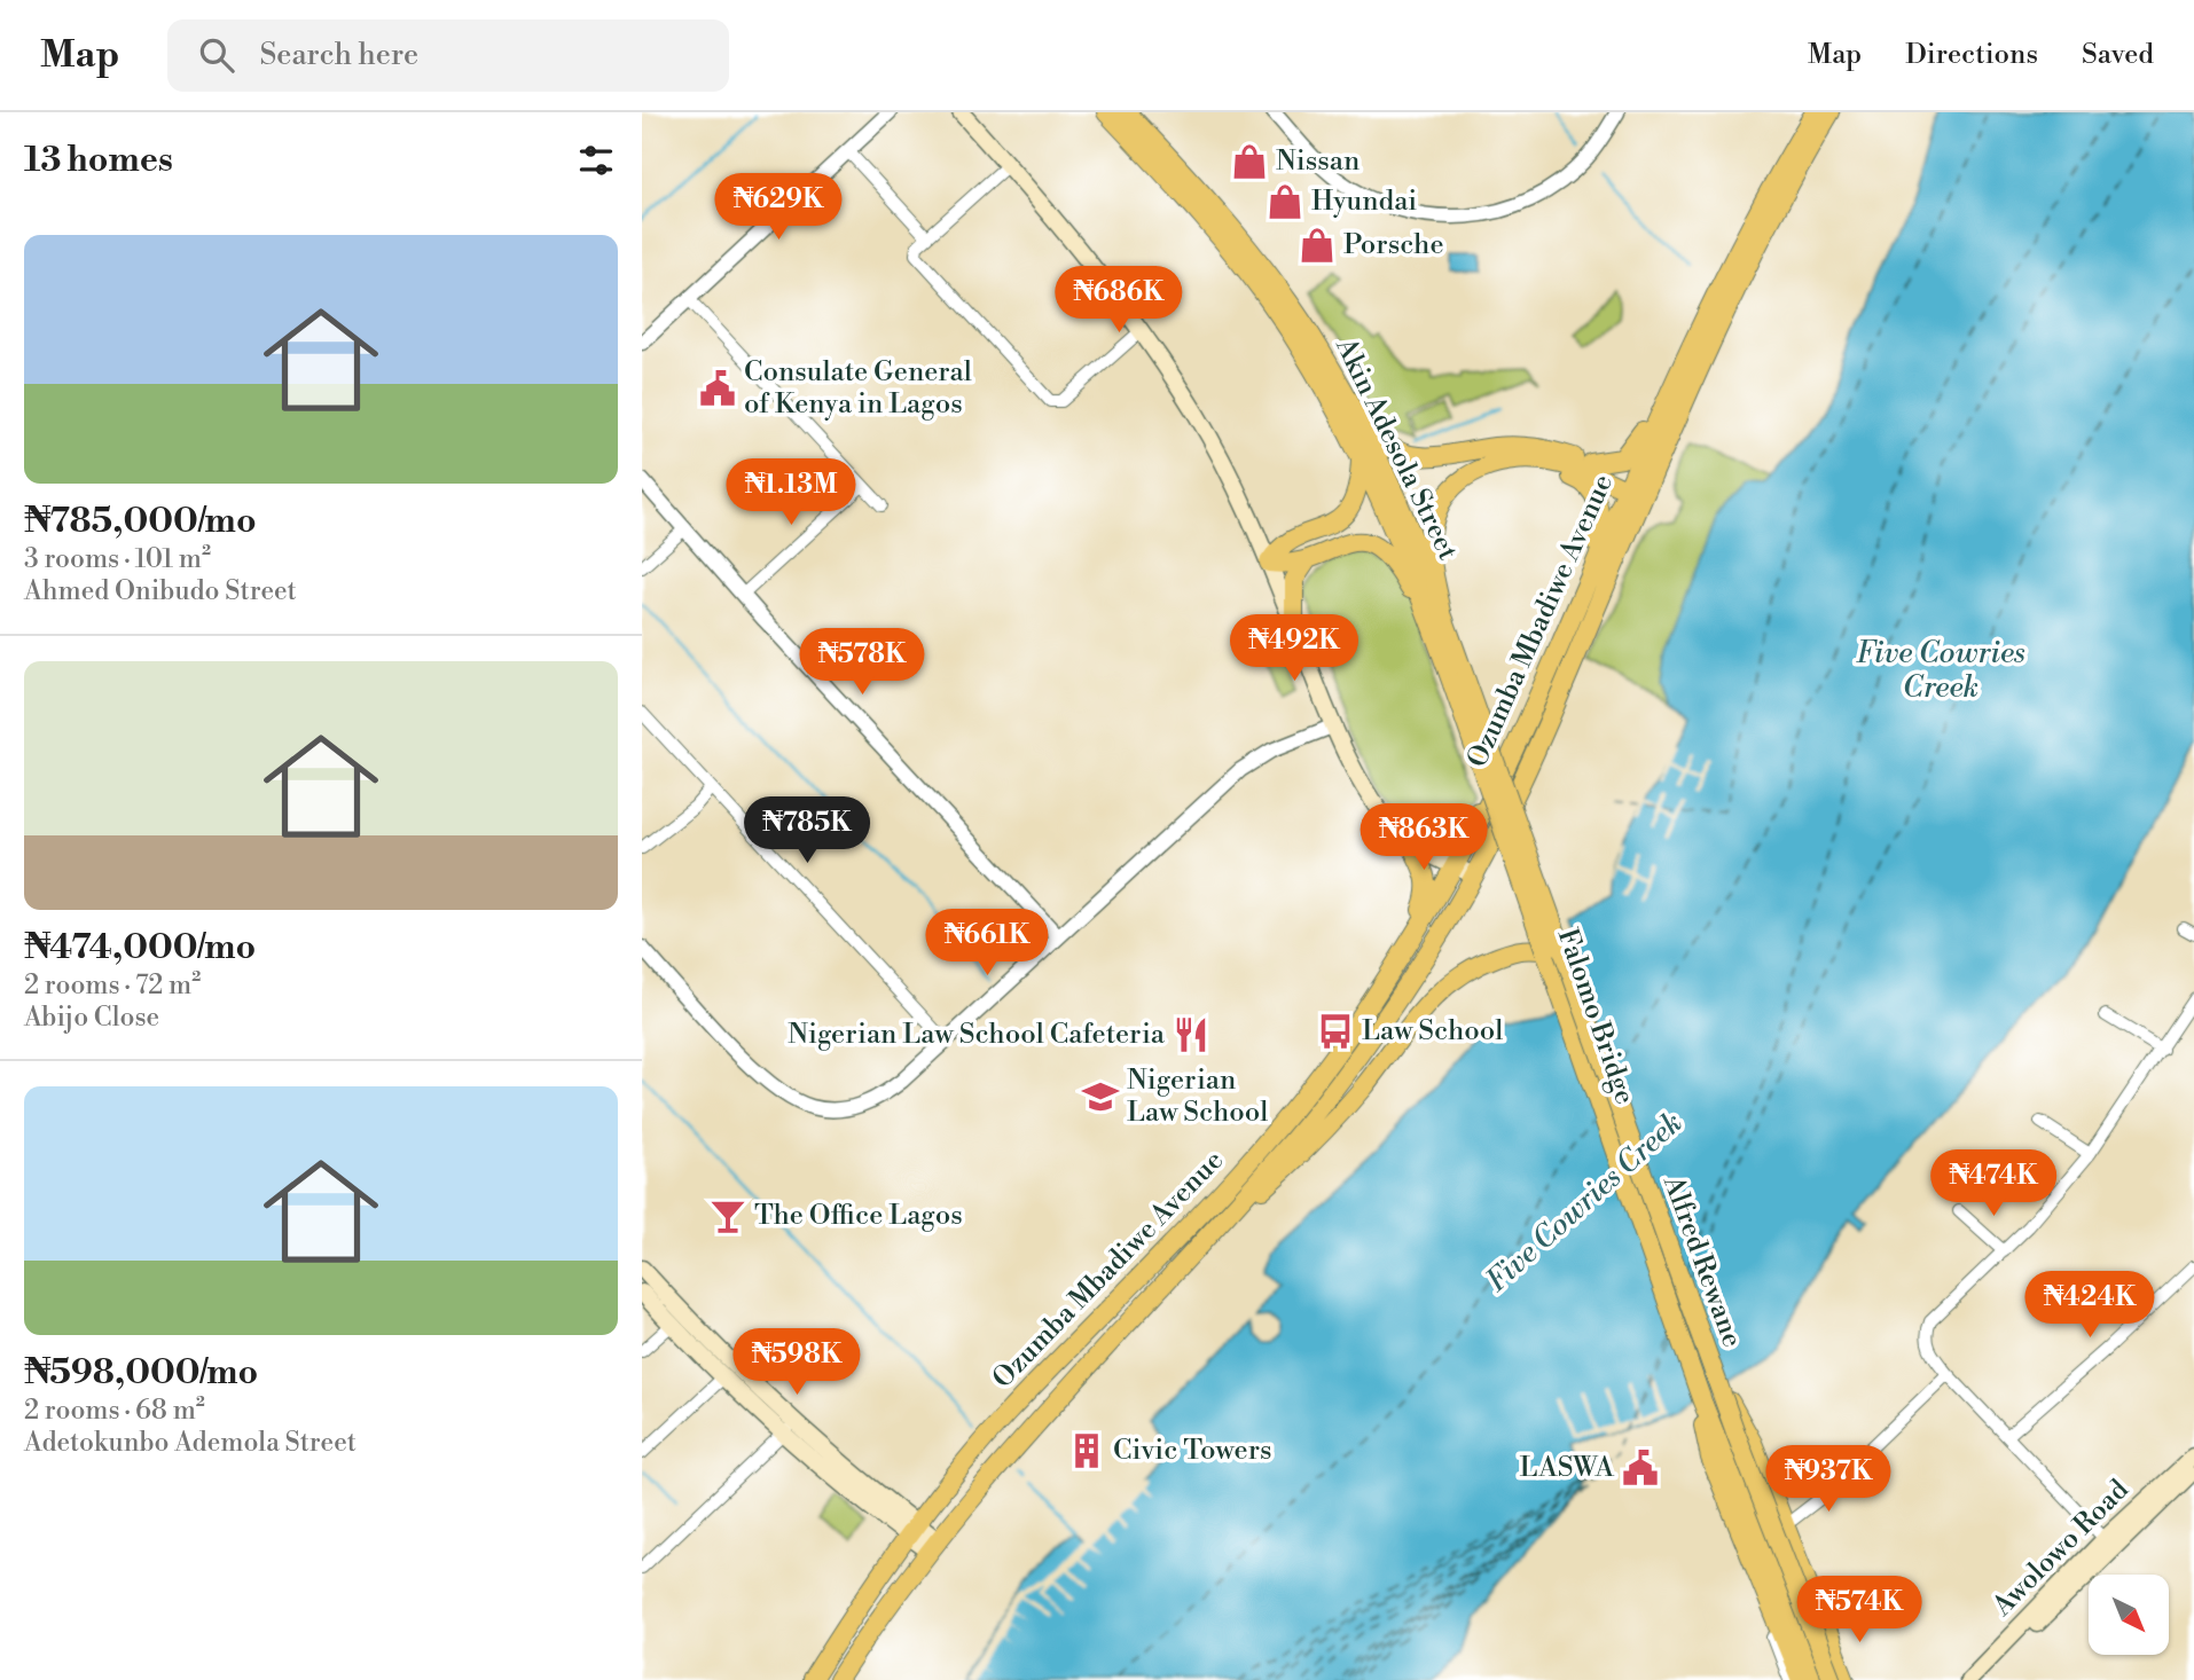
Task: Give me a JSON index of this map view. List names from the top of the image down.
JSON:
{
  "streets": {
    "main road": [
      "Akin Adesola Street",
      "Ozumba Mbadiwe Avenue",
      "Falomo Bridge",
      "Alfred Rewane",
      "Awolowo Road"
    ]
  },
  "crossings": [
    ["Akin Adesola Street", "Falomo Bridge"],
    ["Akin Adesola Street", "Alfred Rewane"],
    ["Falomo Bridge", "Alfred Rewane"]
  ],
  "water": ["Five Cowries Creek"],
  "places": {
    "shop": ["Nissan", "Hyundai", "Porsche"],
    "public building": ["Consulate General of Kenya in Lagos", "LASWA"],
    "bus stop": ["Law School"],
    "restaurant": ["Nigerian Law School Cafeteria"],
    "school or university": ["Nigerian Law School"],
    "bar": ["The Office Lagos"],
    "building": ["Civic Towers"]
  },
  "north": "bottom right",
  "page": {
    "header": "Map",
    "search": "Search here",
    "nav": ["Map", "Directions", "Saved"],
    "heading": "13 homes",
    "price": [
      "₦629K",
      "₦686K",
      "₦1.13M",
      "₦492K",
      "₦578K",
      "₦785K",
      "₦863K",
      "₦661K",
      "₦474K",
      "₦424K",
      "₦598K",
      "₦937K",
      "₦574K"
    ],
    "list": [
      {
        "name": "₦785,000/mo",
        "note": "3 rooms · 101 m² · Ahmed Onibudo Street"
      },
      {
        "name": "₦474,000/mo",
        "note": "2 rooms · 72 m² · Abijo Close"
      },
      {
        "name": "₦598,000/mo",
        "note": "2 rooms · 68 m² · Adetokunbo Ademola Street"
      }
    ]
  }
}
